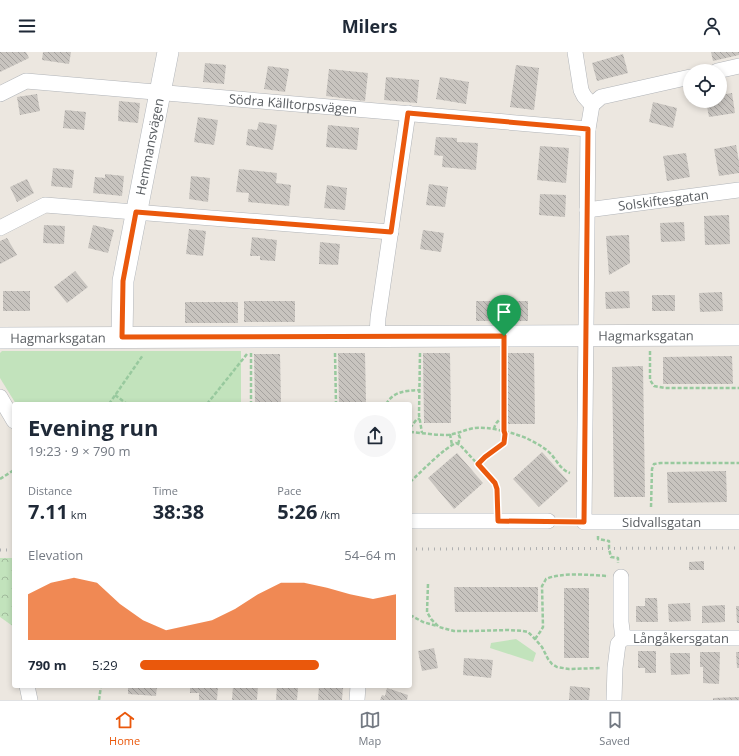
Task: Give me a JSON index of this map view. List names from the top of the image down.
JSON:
{
  "streets": {
    "street": [
      "Södra Källtorpsvägen",
      "Hemmansvägen",
      "Solskiftesgatan",
      "Hagmarksgatan",
      "Sidvallsgatan",
      "Långåkersgatan"
    ]
  },
  "crossings": [
    ["Södra Källtorpsvägen", "Hemmansvägen"],
    ["Hemmansvägen", "Hagmarksgatan"]
  ],
  "page": {
    "header": "Milers",
    "heading": ["Evening run", "19:23 · 9 × 790 m"],
    "stats": [
      ["Distance", "7.11 km"],
      ["Time", "38:38"],
      ["Pace", "5:26 /km"]
    ],
    "chart": ["Elevation", "54–64 m"],
    "list": [
      {
        "name": "790 m",
        "note": "5:29"
      }
    ],
    "tabs": ["Home", "Map", "Saved"]
  }
}
